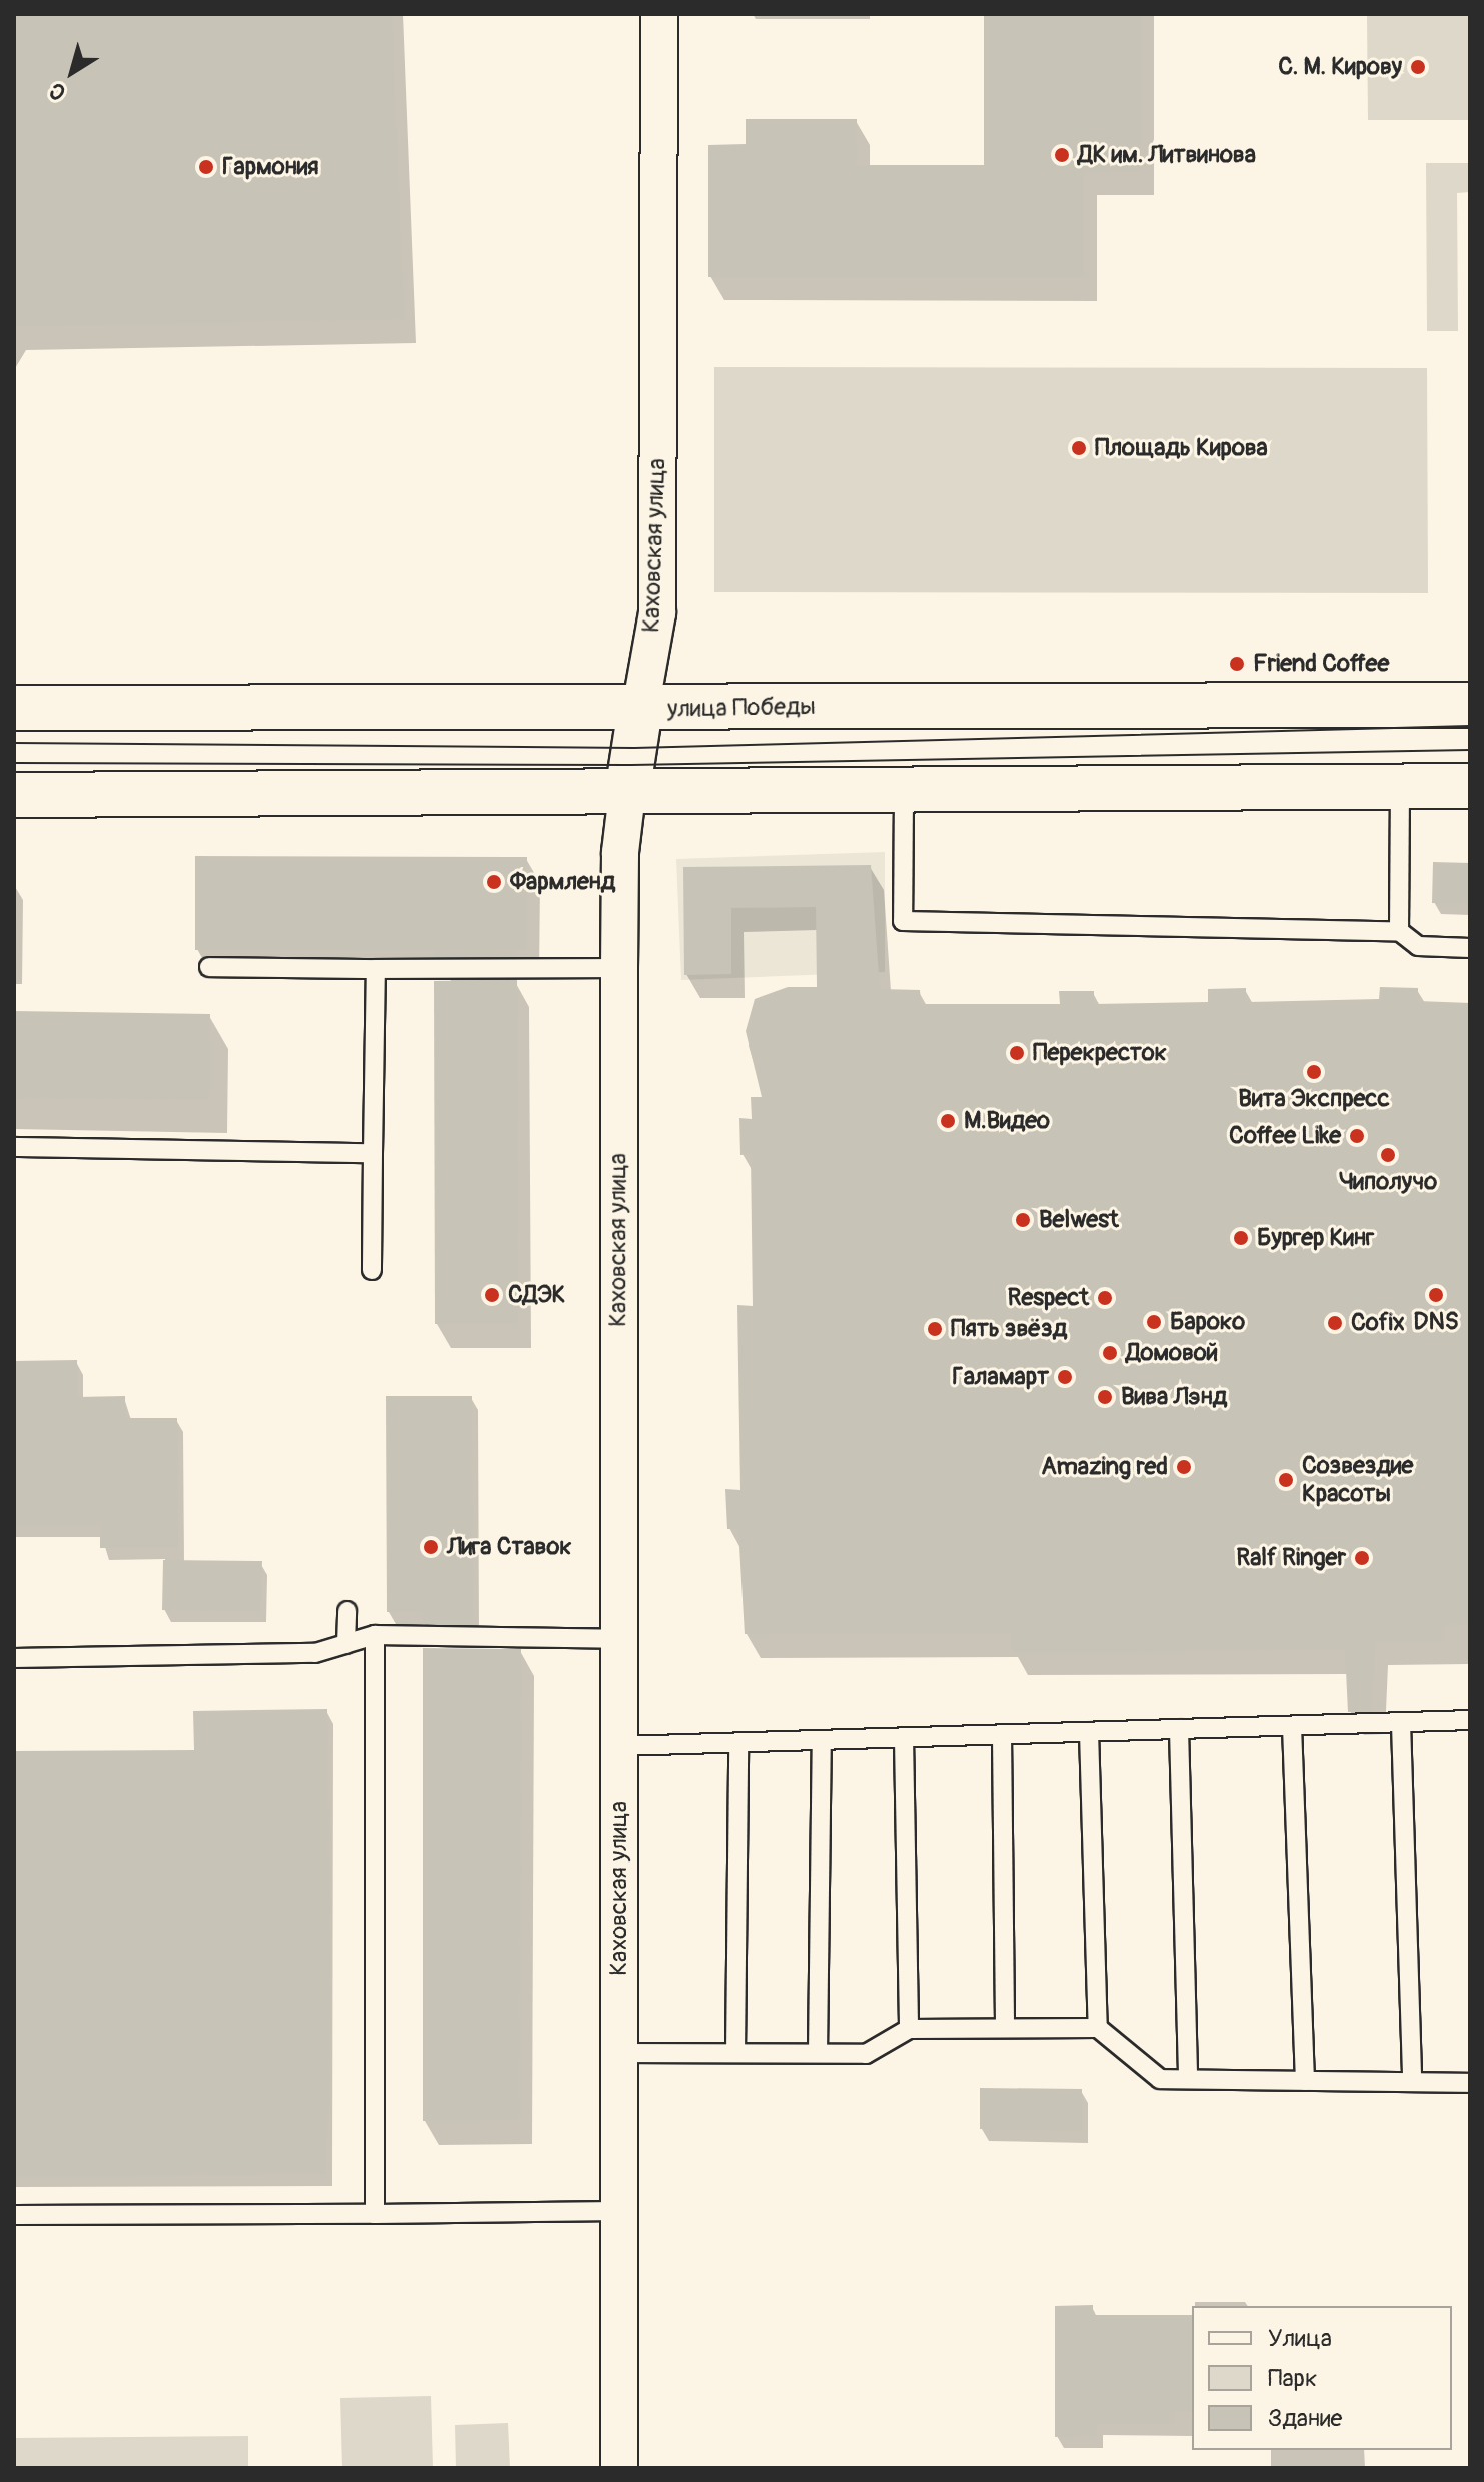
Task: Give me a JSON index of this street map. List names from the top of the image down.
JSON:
{
  "streets": {
    "main road": ["Каховская улица", "улица Победы"]
  },
  "crossings": [
    ["Каховская улица", "улица Победы"]
  ],
  "places": [
    "С. М. Кирову",
    "ДК им. Литвинова",
    "Гармония",
    "Площадь Кирова",
    "Friend Coffee",
    "Фармленд",
    "Перекресток",
    "Вита Экспресс",
    "М.Видео",
    "Coffee Like",
    "Чиполучо",
    "Belwest",
    "Бургер Кинг",
    "СДЭК",
    "DNS",
    "Respect",
    "Бароко",
    "Cofix",
    "Пять звёзд",
    "Домовой",
    "Галамарт",
    "Вива Лэнд",
    "Amazing red",
    "Созвездие Красоты",
    "Лига Ставок",
    "Ralf Ringer"
  ],
  "legend": ["Улица", "Парк", "Здание"],
  "north": "bottom left"
}
